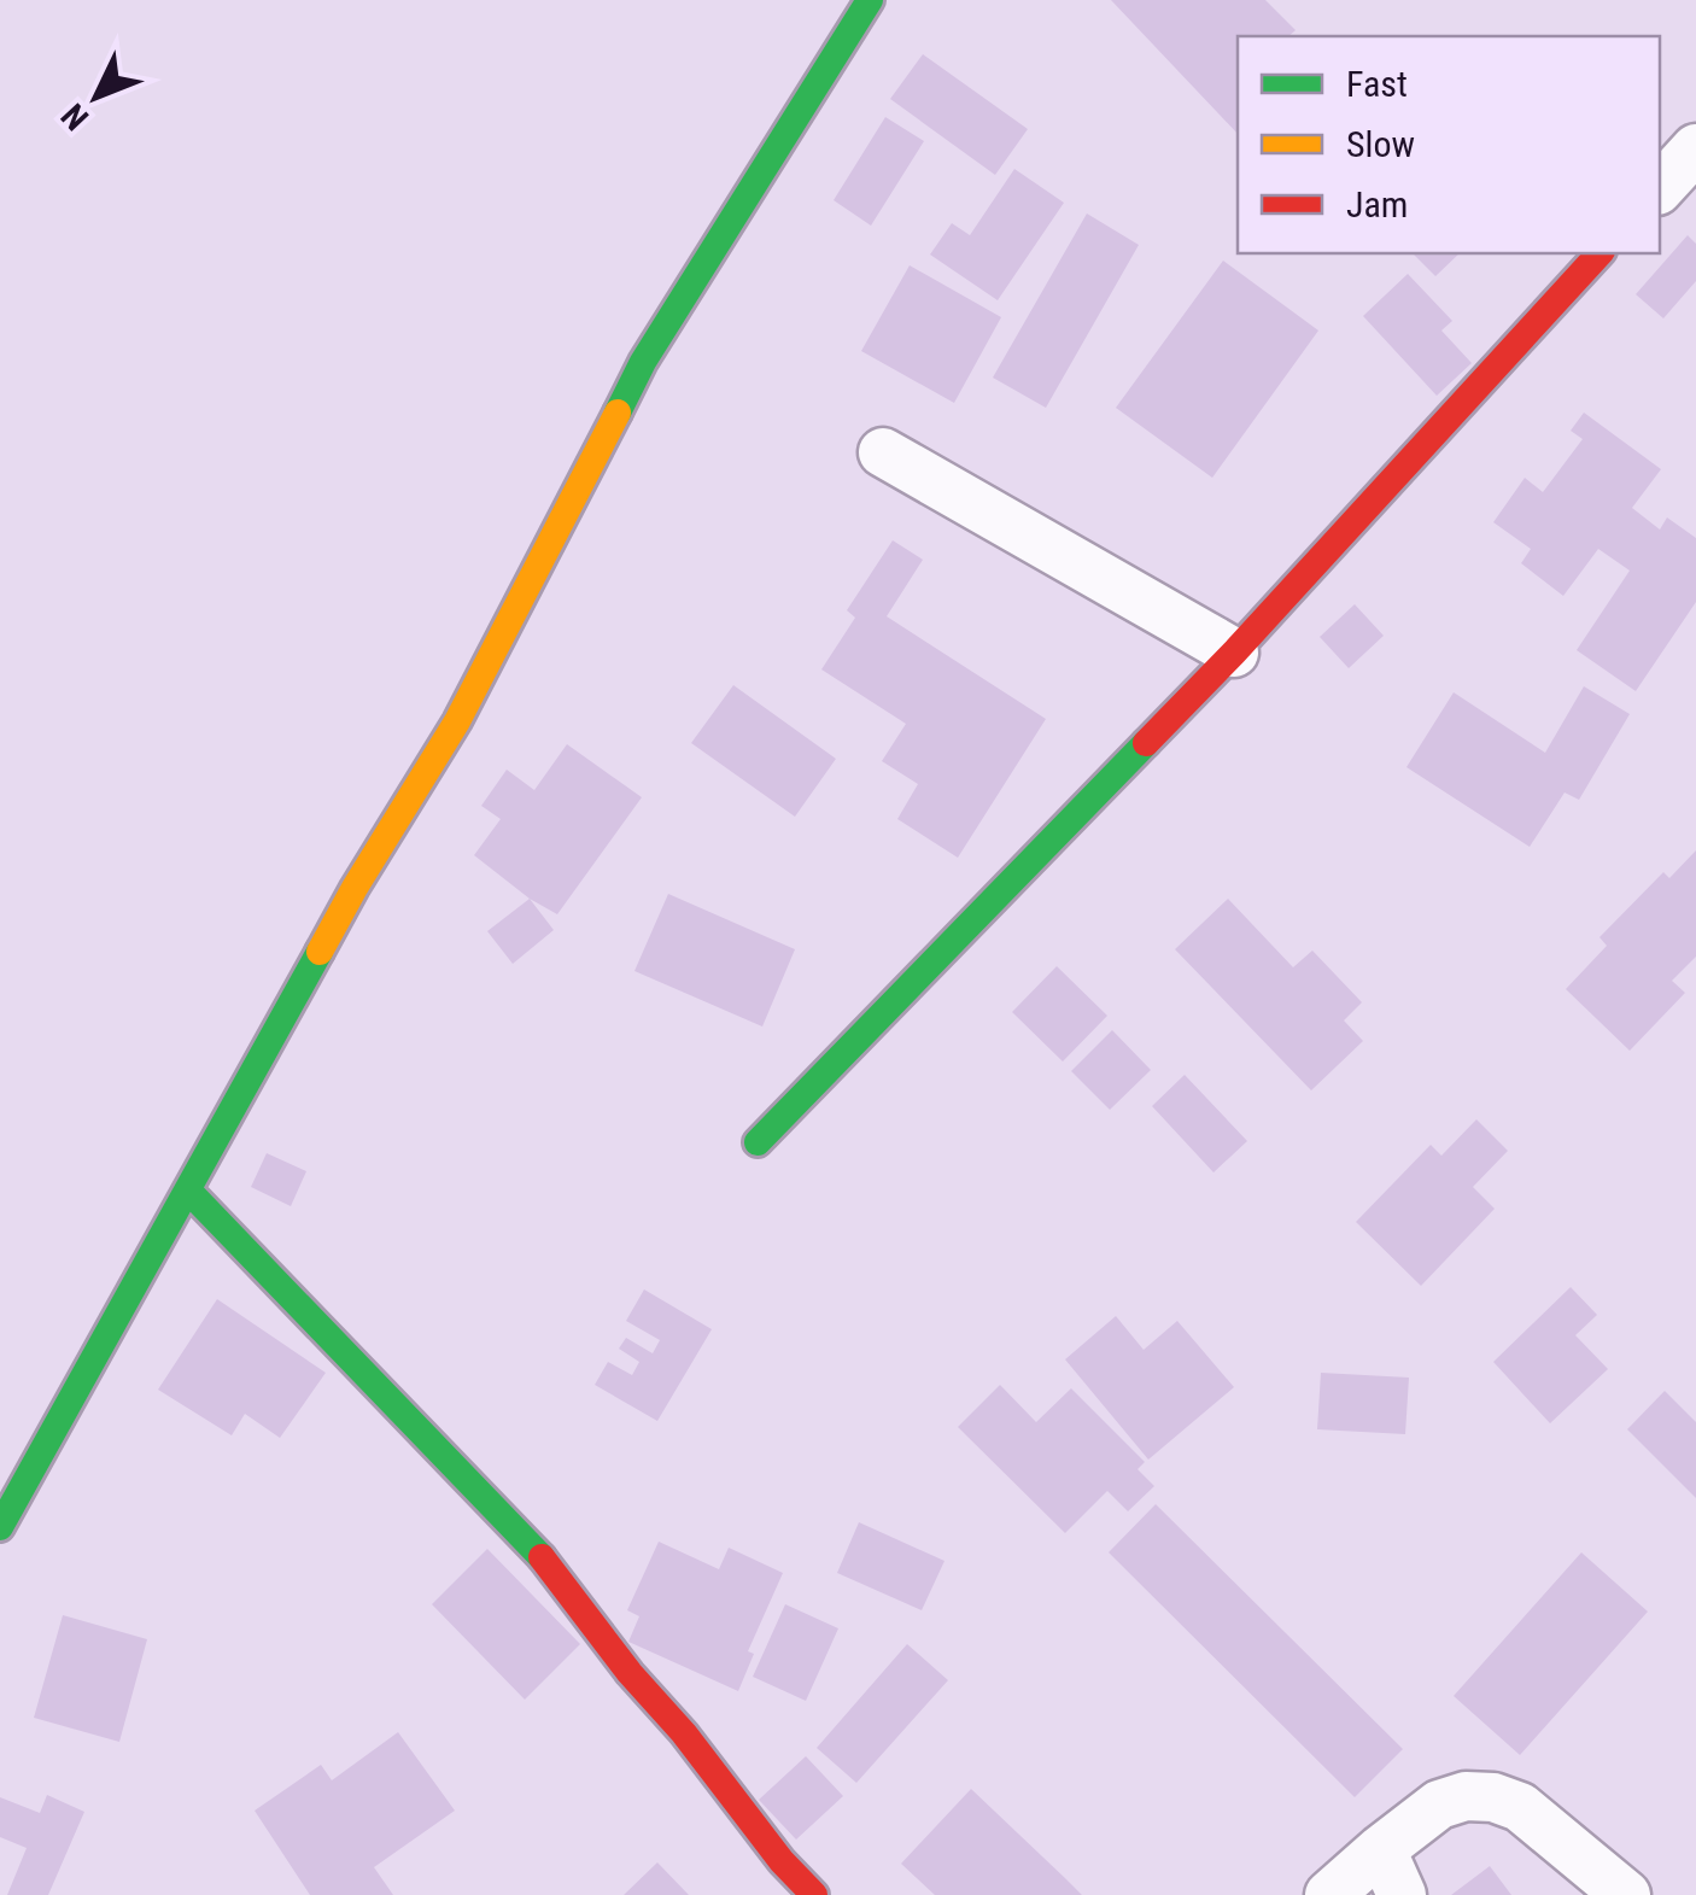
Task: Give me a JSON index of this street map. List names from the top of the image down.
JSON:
{
  "legend": ["Fast", "Slow", "Jam"],
  "north": "bottom left"
}
